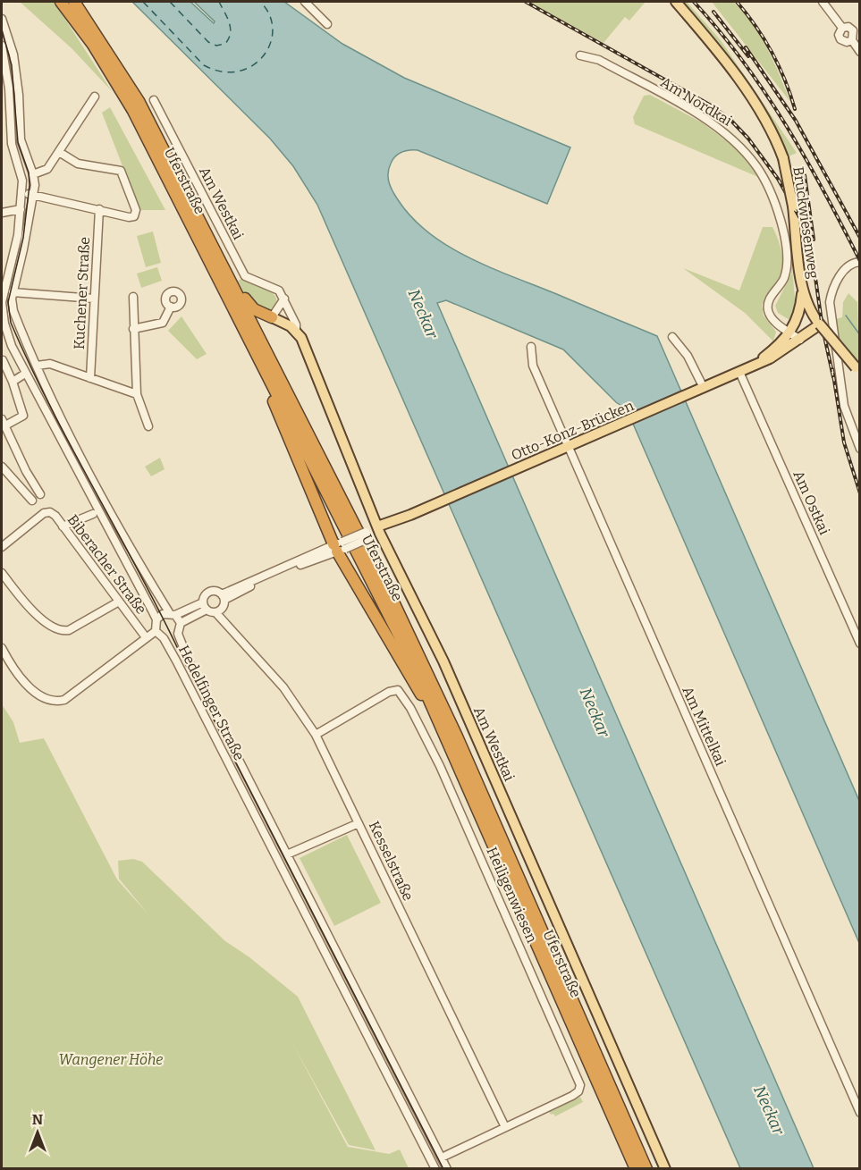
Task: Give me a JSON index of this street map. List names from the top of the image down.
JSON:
{
  "streets": {
    "highway": ["Uferstraße"],
    "main road": ["Am Westkai", "Bruckwiesenweg", "Otto-Konz-Brücken"],
    "street": [
      "Am Nordkai",
      "Kuchener Straße",
      "Am Ostkai",
      "Biberacher Straße",
      "Hedelfinger Straße",
      "Am Mittelkai",
      "Kesselstraße",
      "Heiligenwiesen"
    ]
  },
  "crossings": [
    ["Am Nordkai", "Otto-Konz-Brücken"],
    ["Am Westkai", "Otto-Konz-Brücken"],
    ["Bruckwiesenweg", "Otto-Konz-Brücken"],
    ["Otto-Konz-Brücken", "Am Ostkai"],
    ["Otto-Konz-Brücken", "Hedelfinger Straße"],
    ["Otto-Konz-Brücken", "Am Mittelkai"],
    ["Otto-Konz-Brücken", "Kesselstraße"],
    ["Hedelfinger Straße", "Heiligenwiesen"],
    ["Kesselstraße", "Heiligenwiesen"]
  ],
  "water": ["Neckar"],
  "parks": ["Wangener Höhe"],
  "north": "top"
}
